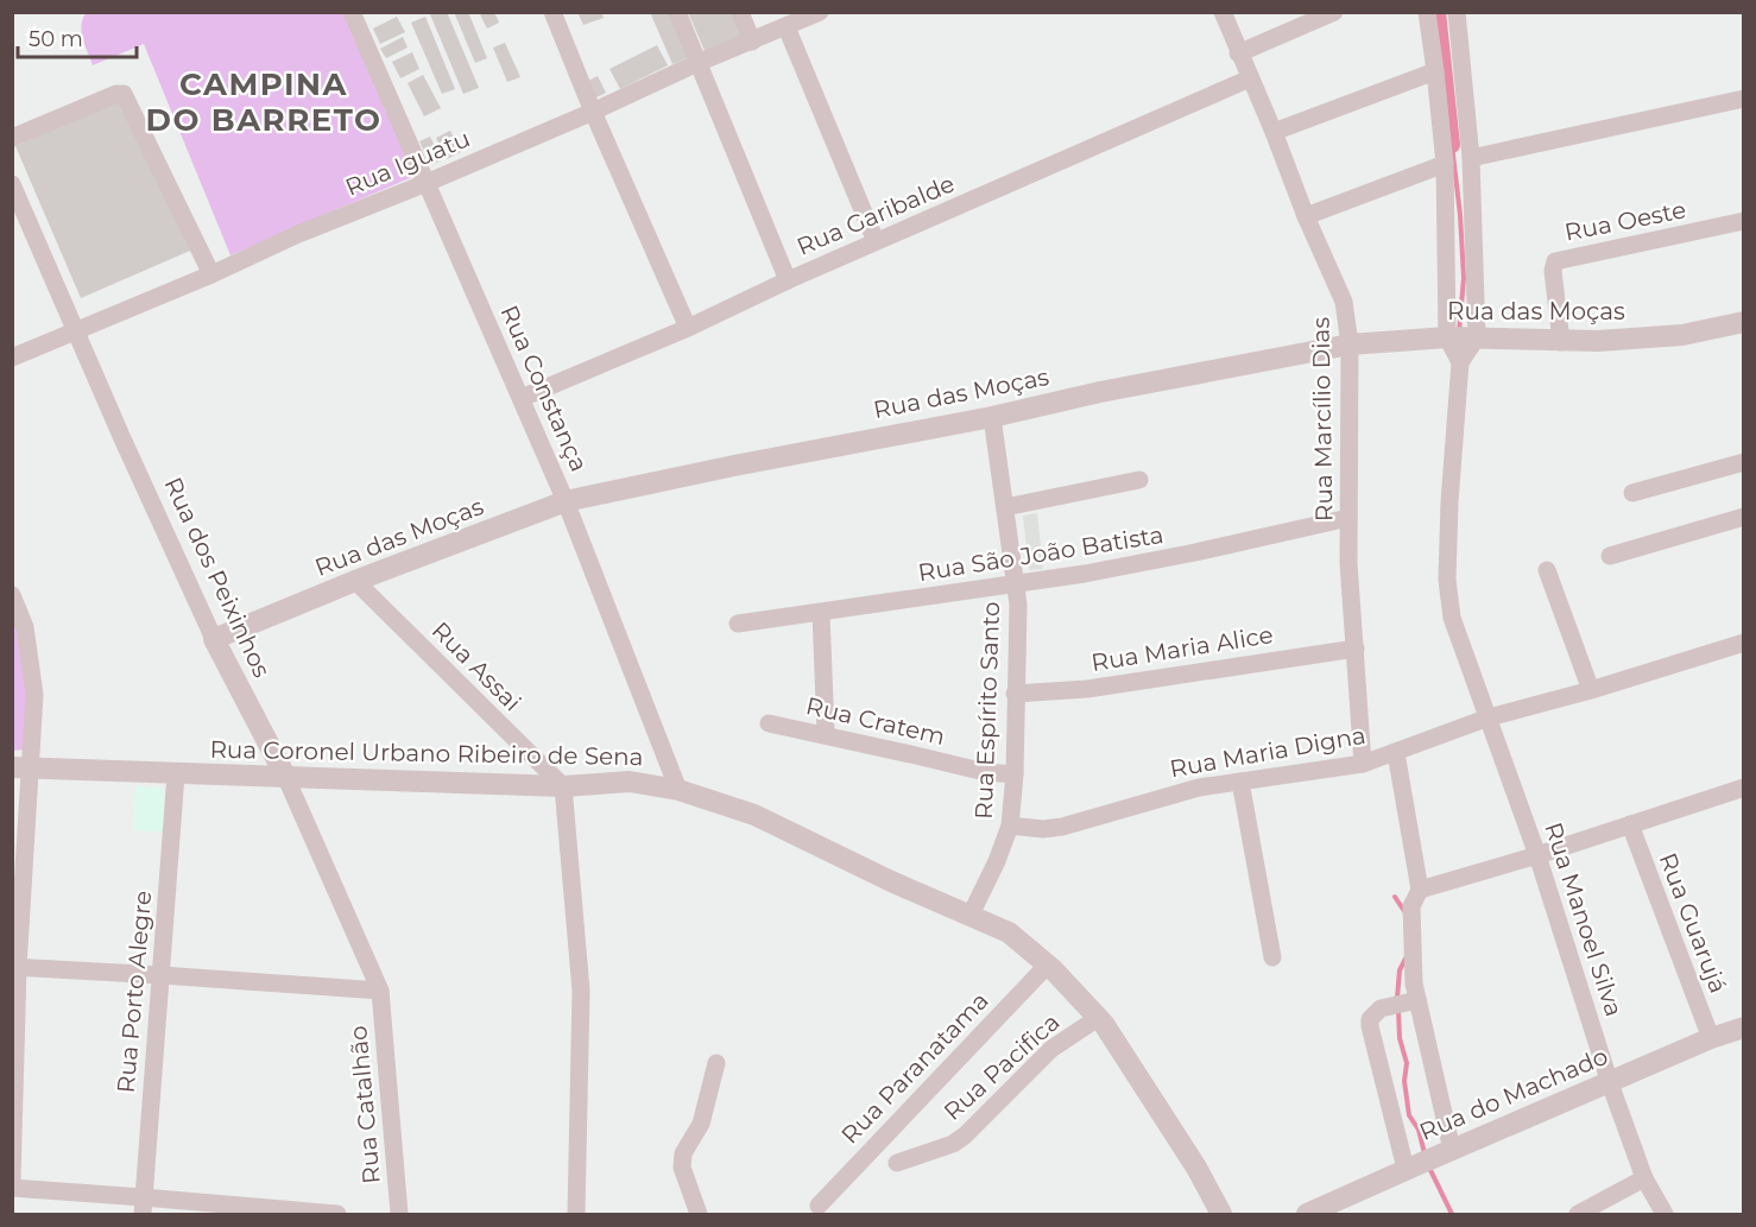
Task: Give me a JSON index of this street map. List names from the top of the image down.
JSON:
{
  "streets": {
    "street": [
      "Rua Iguatu",
      "Rua Garibalde",
      "Rua Oeste",
      "Rua das Moças",
      "Rua Constança",
      "Rua Marcílio Dias",
      "Rua São João Batista",
      "Rua dos Peixinhos",
      "Rua Maria Alice",
      "Rua Assai",
      "Rua Espírito Santo",
      "Rua Cratem",
      "Rua Maria Digna",
      "Rua Coronel Urbano Ribeiro de Sena",
      "Rua Manoel Silva",
      "Rua Guarujá",
      "Rua Porto Alegre",
      "Rua Pacifica",
      "Rua Paranatama",
      "Rua do Machado",
      "Rua Catalhão"
    ]
  },
  "crossings": [
    ["Rua Iguatu", "Rua Constança"],
    ["Rua Iguatu", "Rua dos Peixinhos"],
    ["Rua Garibalde", "Rua Constança"],
    ["Rua Garibalde", "Rua Marcílio Dias"],
    ["Rua Oeste", "Rua das Moças"],
    ["Rua das Moças", "Rua Constança"],
    ["Rua das Moças", "Rua Marcílio Dias"],
    ["Rua das Moças", "Rua dos Peixinhos"],
    ["Rua das Moças", "Rua Assai"],
    ["Rua das Moças", "Rua Espírito Santo"],
    ["Rua Constança", "Rua Coronel Urbano Ribeiro de Sena"],
    ["Rua Marcílio Dias", "Rua São João Batista"],
    ["Rua Marcílio Dias", "Rua Maria Alice"],
    ["Rua Marcílio Dias", "Rua Maria Digna"],
    ["Rua São João Batista", "Rua Espírito Santo"],
    ["Rua dos Peixinhos", "Rua Coronel Urbano Ribeiro de Sena"],
    ["Rua dos Peixinhos", "Rua Catalhão"],
    ["Rua Maria Alice", "Rua Espírito Santo"],
    ["Rua Assai", "Rua Coronel Urbano Ribeiro de Sena"],
    ["Rua Espírito Santo", "Rua Cratem"],
    ["Rua Espírito Santo", "Rua Maria Digna"],
    ["Rua Espírito Santo", "Rua Coronel Urbano Ribeiro de Sena"],
    ["Rua Maria Digna", "Rua Manoel Silva"],
    ["Rua Coronel Urbano Ribeiro de Sena", "Rua Porto Alegre"],
    ["Rua Coronel Urbano Ribeiro de Sena", "Rua Pacifica"],
    ["Rua Coronel Urbano Ribeiro de Sena", "Rua Paranatama"],
    ["Rua Manoel Silva", "Rua do Machado"],
    ["Rua Guarujá", "Rua do Machado"]
  ],
  "districts": ["CAMPINA DO BARRETO"],
  "scale_bar": "50 m"
}
